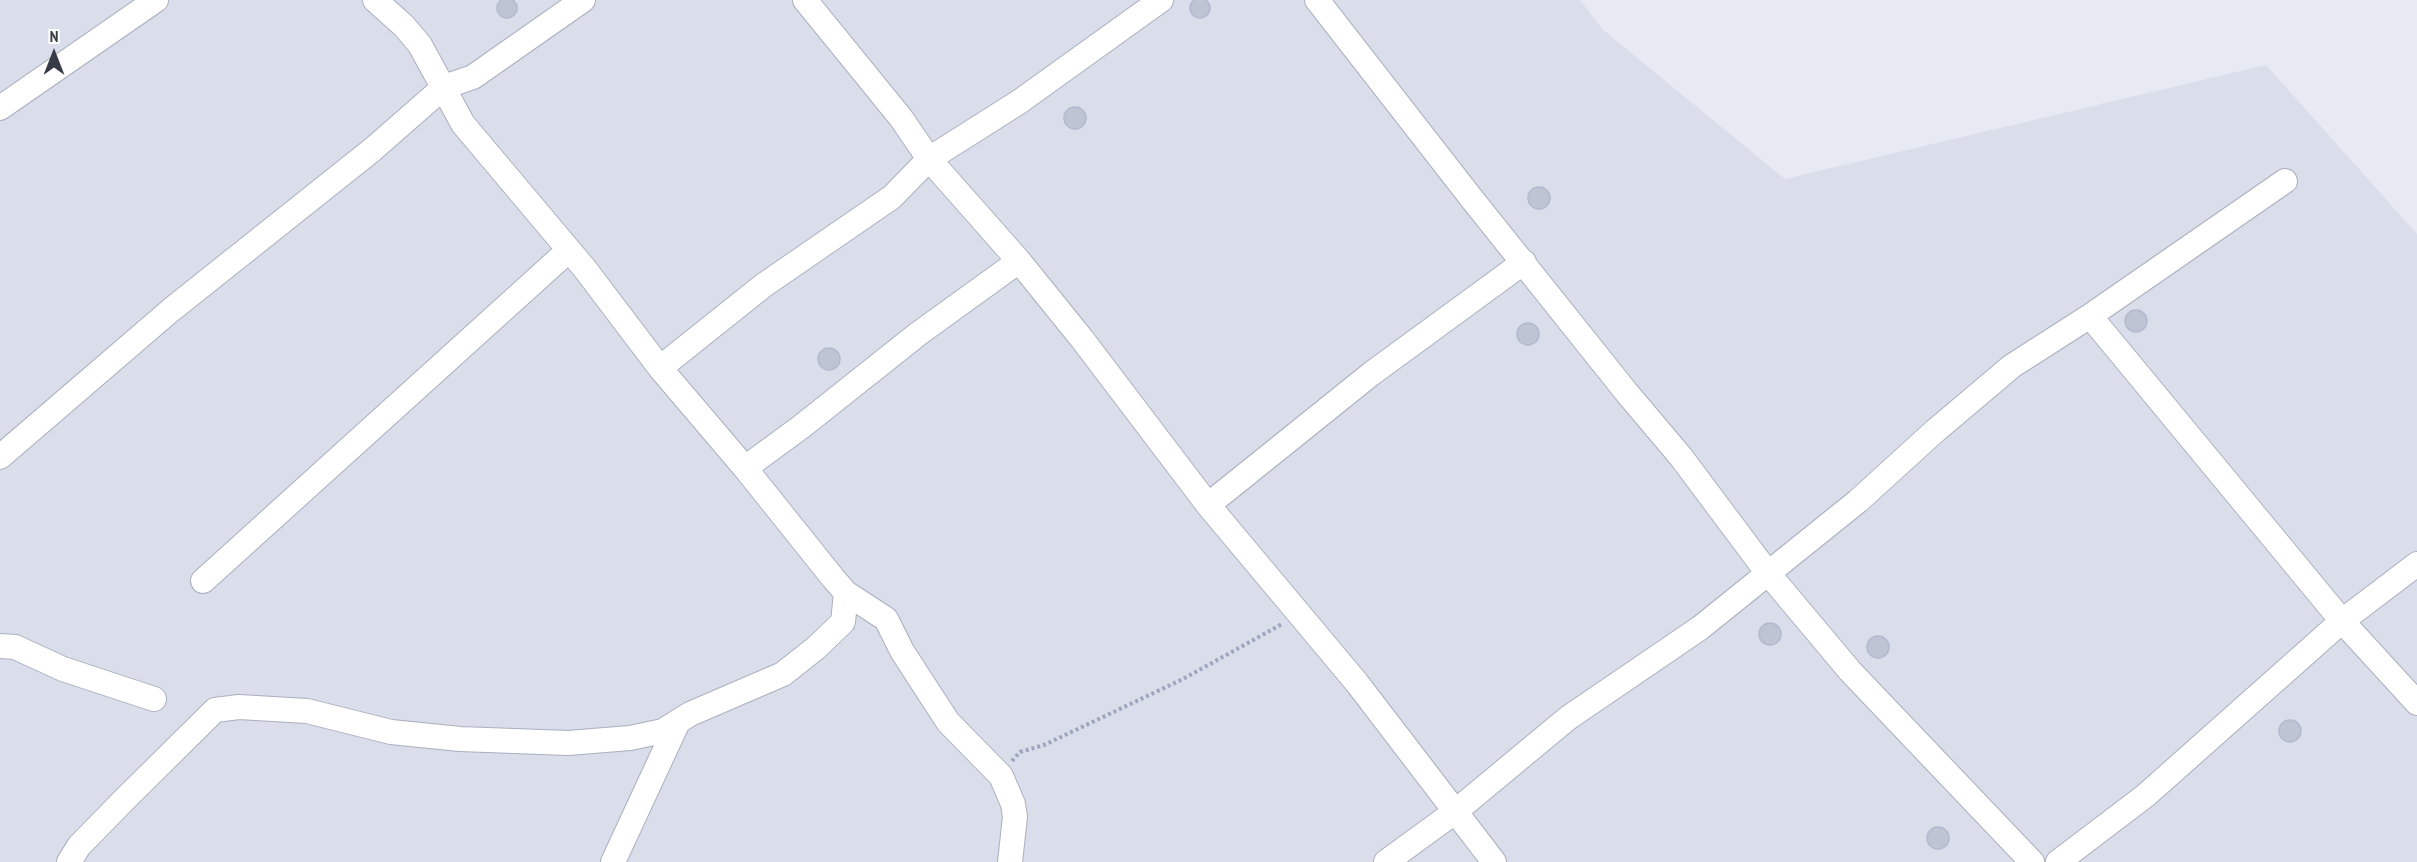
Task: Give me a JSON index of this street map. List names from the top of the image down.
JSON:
{
  "north": "top"
}
